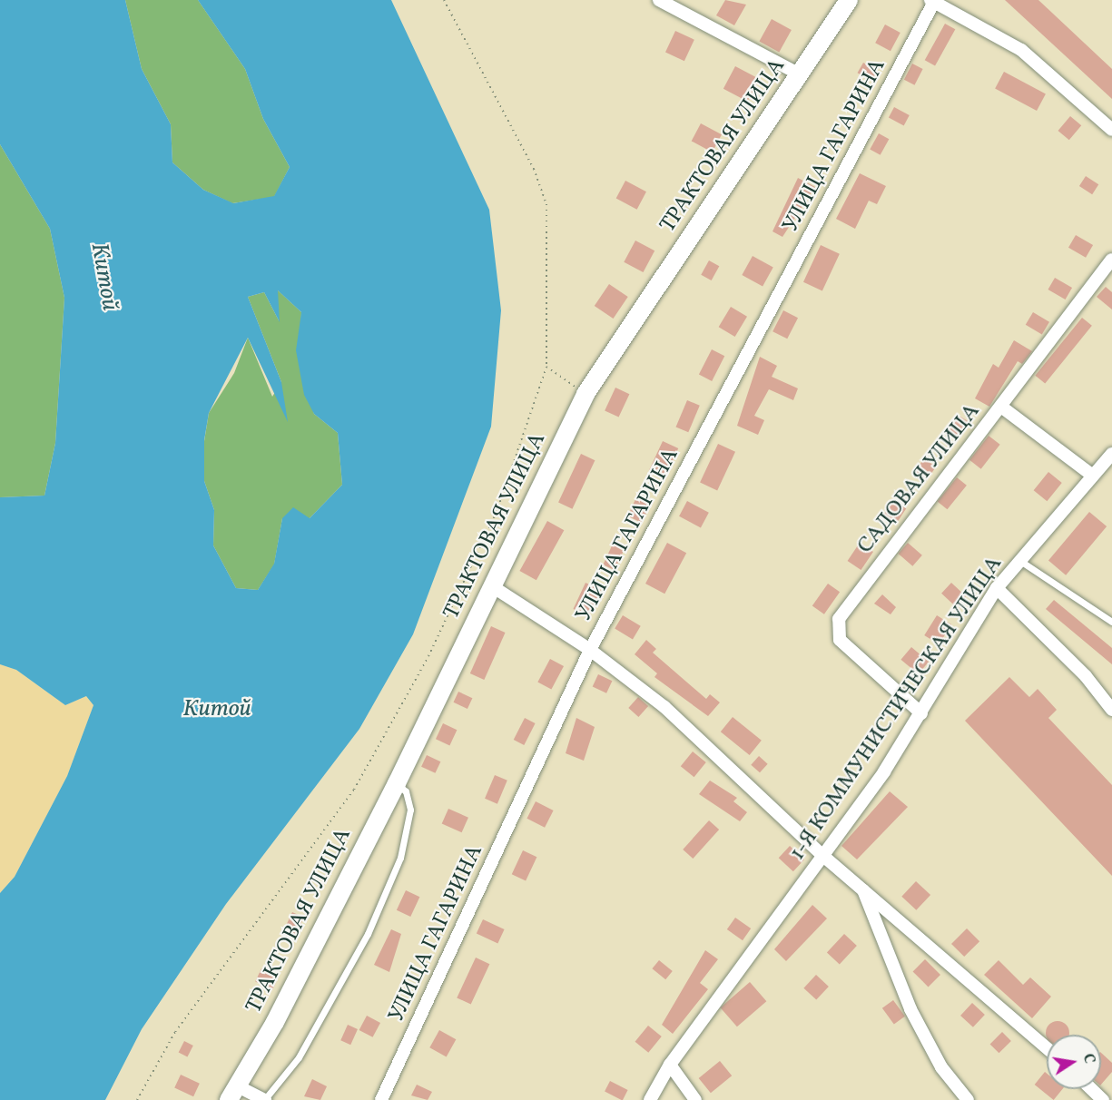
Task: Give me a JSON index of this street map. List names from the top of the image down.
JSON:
{
  "streets": {
    "street": [
      "ТРАКТОВАЯ УЛИЦА",
      "УЛИЦА ГАГАРИНА",
      "САДОВАЯ УЛИЦА",
      "1-Я КОММУНИСТИЧЕСКАЯ УЛИЦА"
    ]
  },
  "crossings": [
    ["САДОВАЯ УЛИЦА", "1-Я КОММУНИСТИЧЕСКАЯ УЛИЦА"]
  ],
  "water": ["Китой"],
  "north": "right"
}
